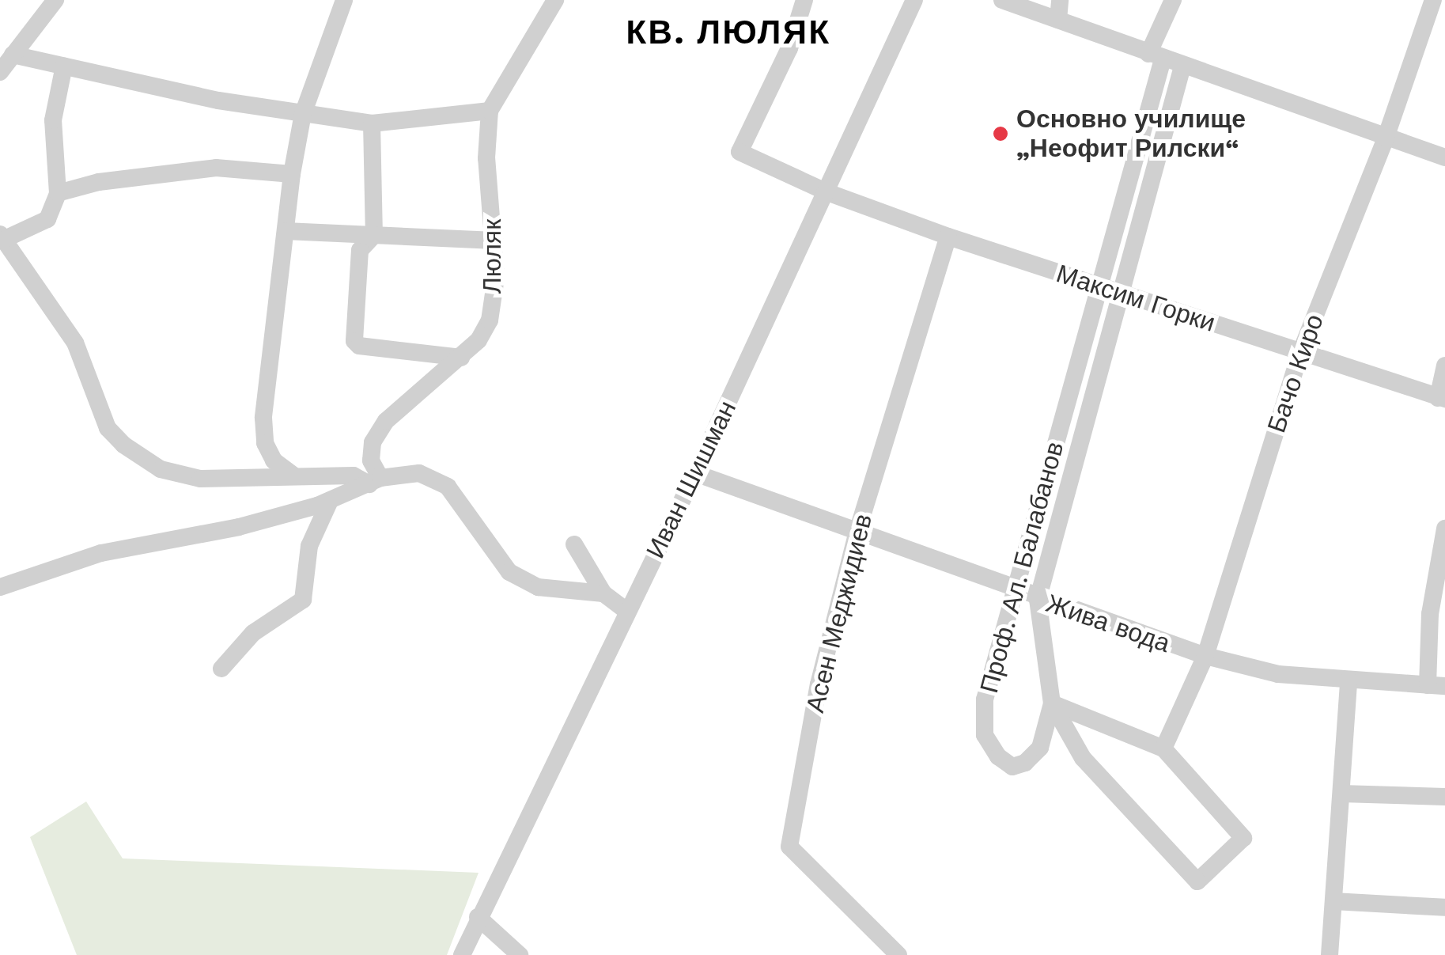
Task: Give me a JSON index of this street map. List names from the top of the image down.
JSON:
{
  "streets": {
    "street": [
      "Люляк",
      "Максим Горки",
      "Бачо Киро",
      "Иван Шишман",
      "Проф. Ал. Балабанов",
      "Асен Меджидиев",
      "Жива вода"
    ]
  },
  "crossings": [
    ["Максим Горки", "Бачо Киро"],
    ["Максим Горки", "Иван Шишман"],
    ["Максим Горки", "Проф. Ал. Балабанов"],
    ["Максим Горки", "Асен Меджидиев"],
    ["Бачо Киро", "Жива вода"],
    ["Иван Шишман", "Жива вода"],
    ["Проф. Ал. Балабанов", "Жива вода"],
    ["Асен Меджидиев", "Жива вода"]
  ],
  "districts": ["КВ. ЛЮЛЯК"],
  "places": ["Основно училище „Неофит Рилски“"]
}
